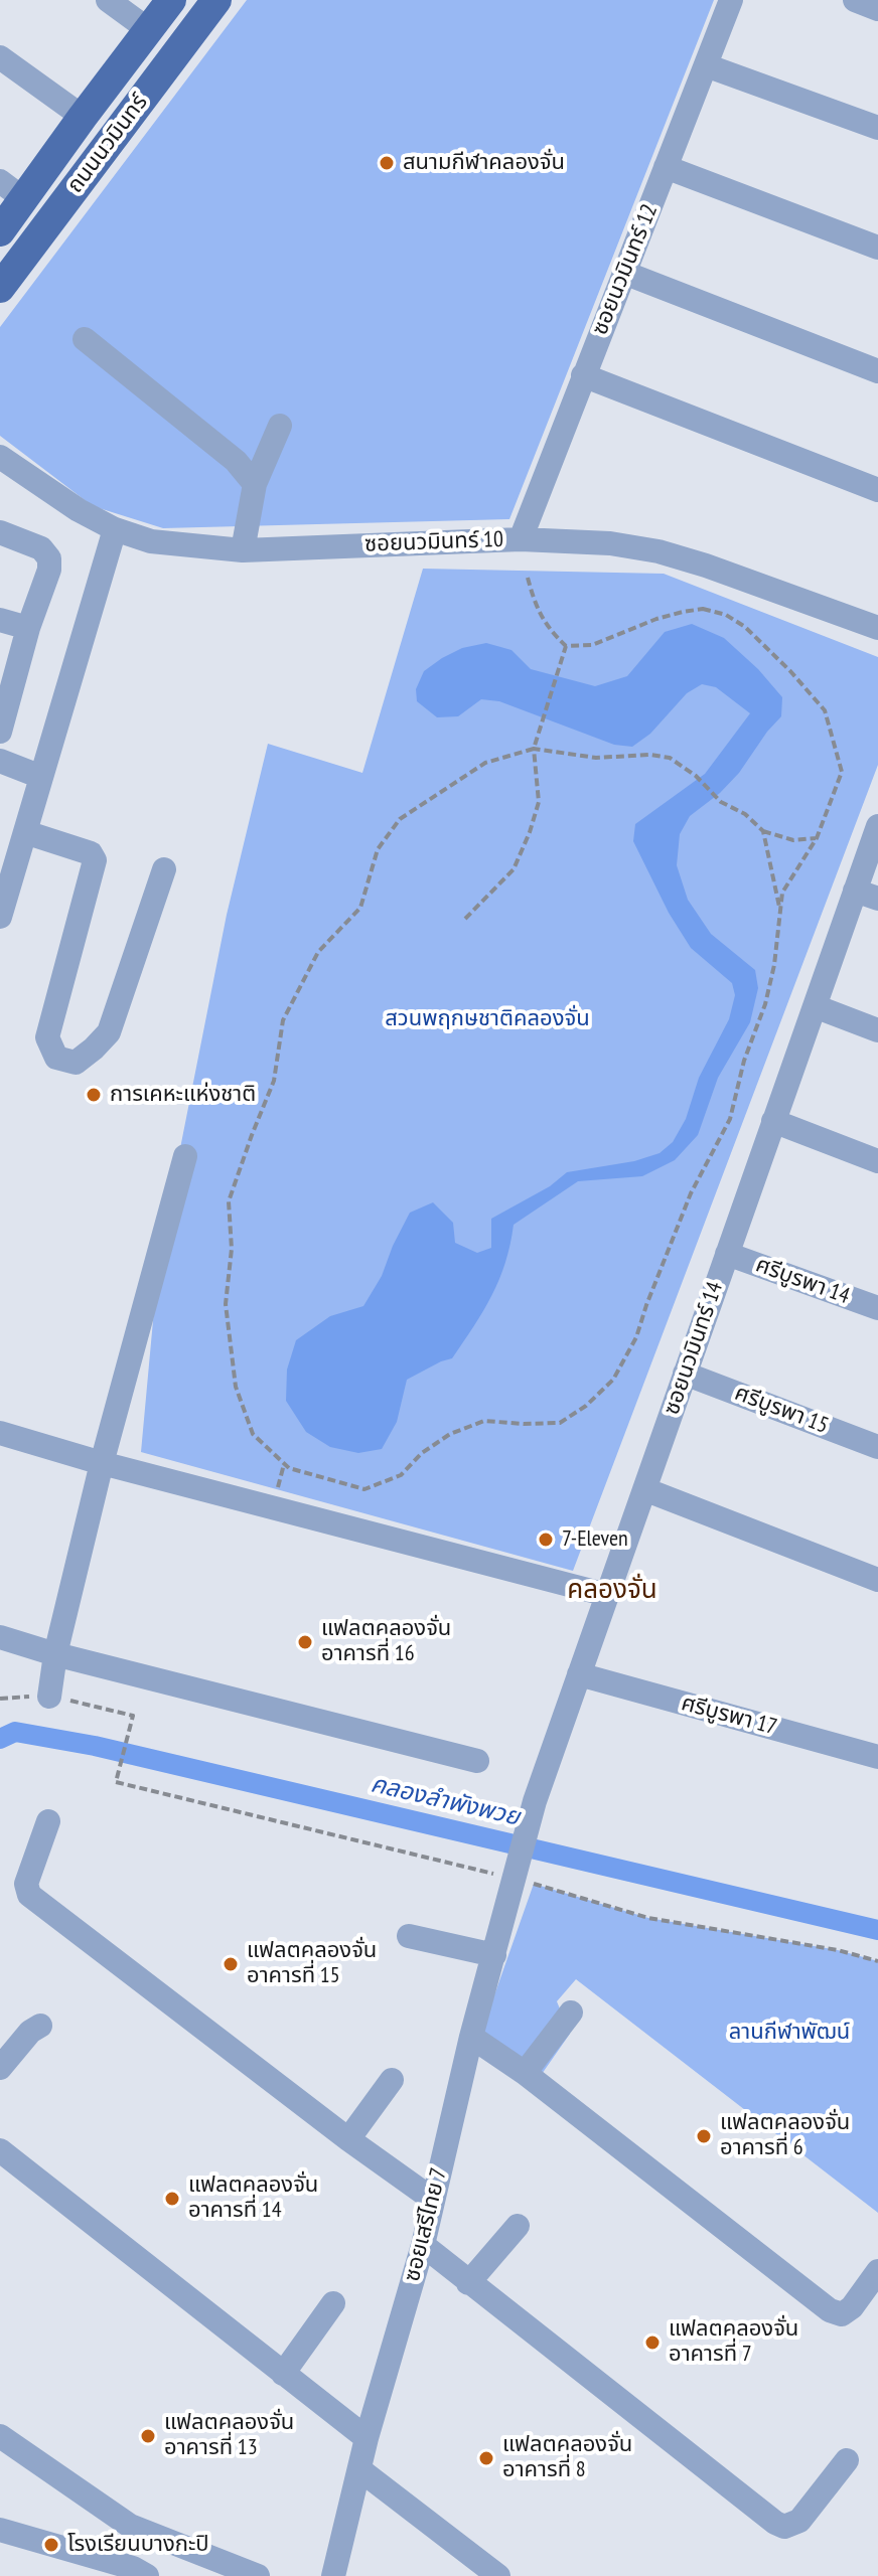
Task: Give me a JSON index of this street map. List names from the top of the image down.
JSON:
{
  "streets": {
    "main road": ["ถนนนวมินทร์"],
    "street": [
      "ซอยนวมินทร์ 12",
      "ซอยนวมินทร์ 10",
      "ศรีบูรพา 14",
      "ซอยนวมินทร์ 14",
      "ศรีบูรพา 15",
      "ศรีบูรพา 17",
      "ซอยเสรีไทย 7"
    ]
  },
  "crossings": [
    ["ซอยนวมินทร์ 12", "ซอยนวมินทร์ 10"],
    ["ศรีบูรพา 14", "ซอยนวมินทร์ 14"],
    ["ซอยนวมินทร์ 14", "ศรีบูรพา 15"],
    ["ซอยนวมินทร์ 14", "ศรีบูรพา 17"],
    ["ซอยนวมินทร์ 14", "ซอยเสรีไทย 7"]
  ],
  "districts": ["คลองจั่น"],
  "water": ["คลองลำพังพวย"],
  "parks": ["สวนพฤกษชาติคลองจั่น", "ลานกีฬาพัฒน์"],
  "places": [
    "สนามกีฬาคลองจั่น",
    "การเคหะแห่งชาติ",
    "7-Eleven",
    "แฟลตคลองจั่น อาคารที่ 16",
    "แฟลตคลองจั่น อาคารที่ 15",
    "แฟลตคลองจั่น อาคารที่ 6",
    "แฟลตคลองจั่น อาคารที่ 14",
    "แฟลตคลองจั่น อาคารที่ 7",
    "แฟลตคลองจั่น อาคารที่ 13",
    "แฟลตคลองจั่น อาคารที่ 8",
    "โรงเรียนบางกะปิ"
  ]
}
